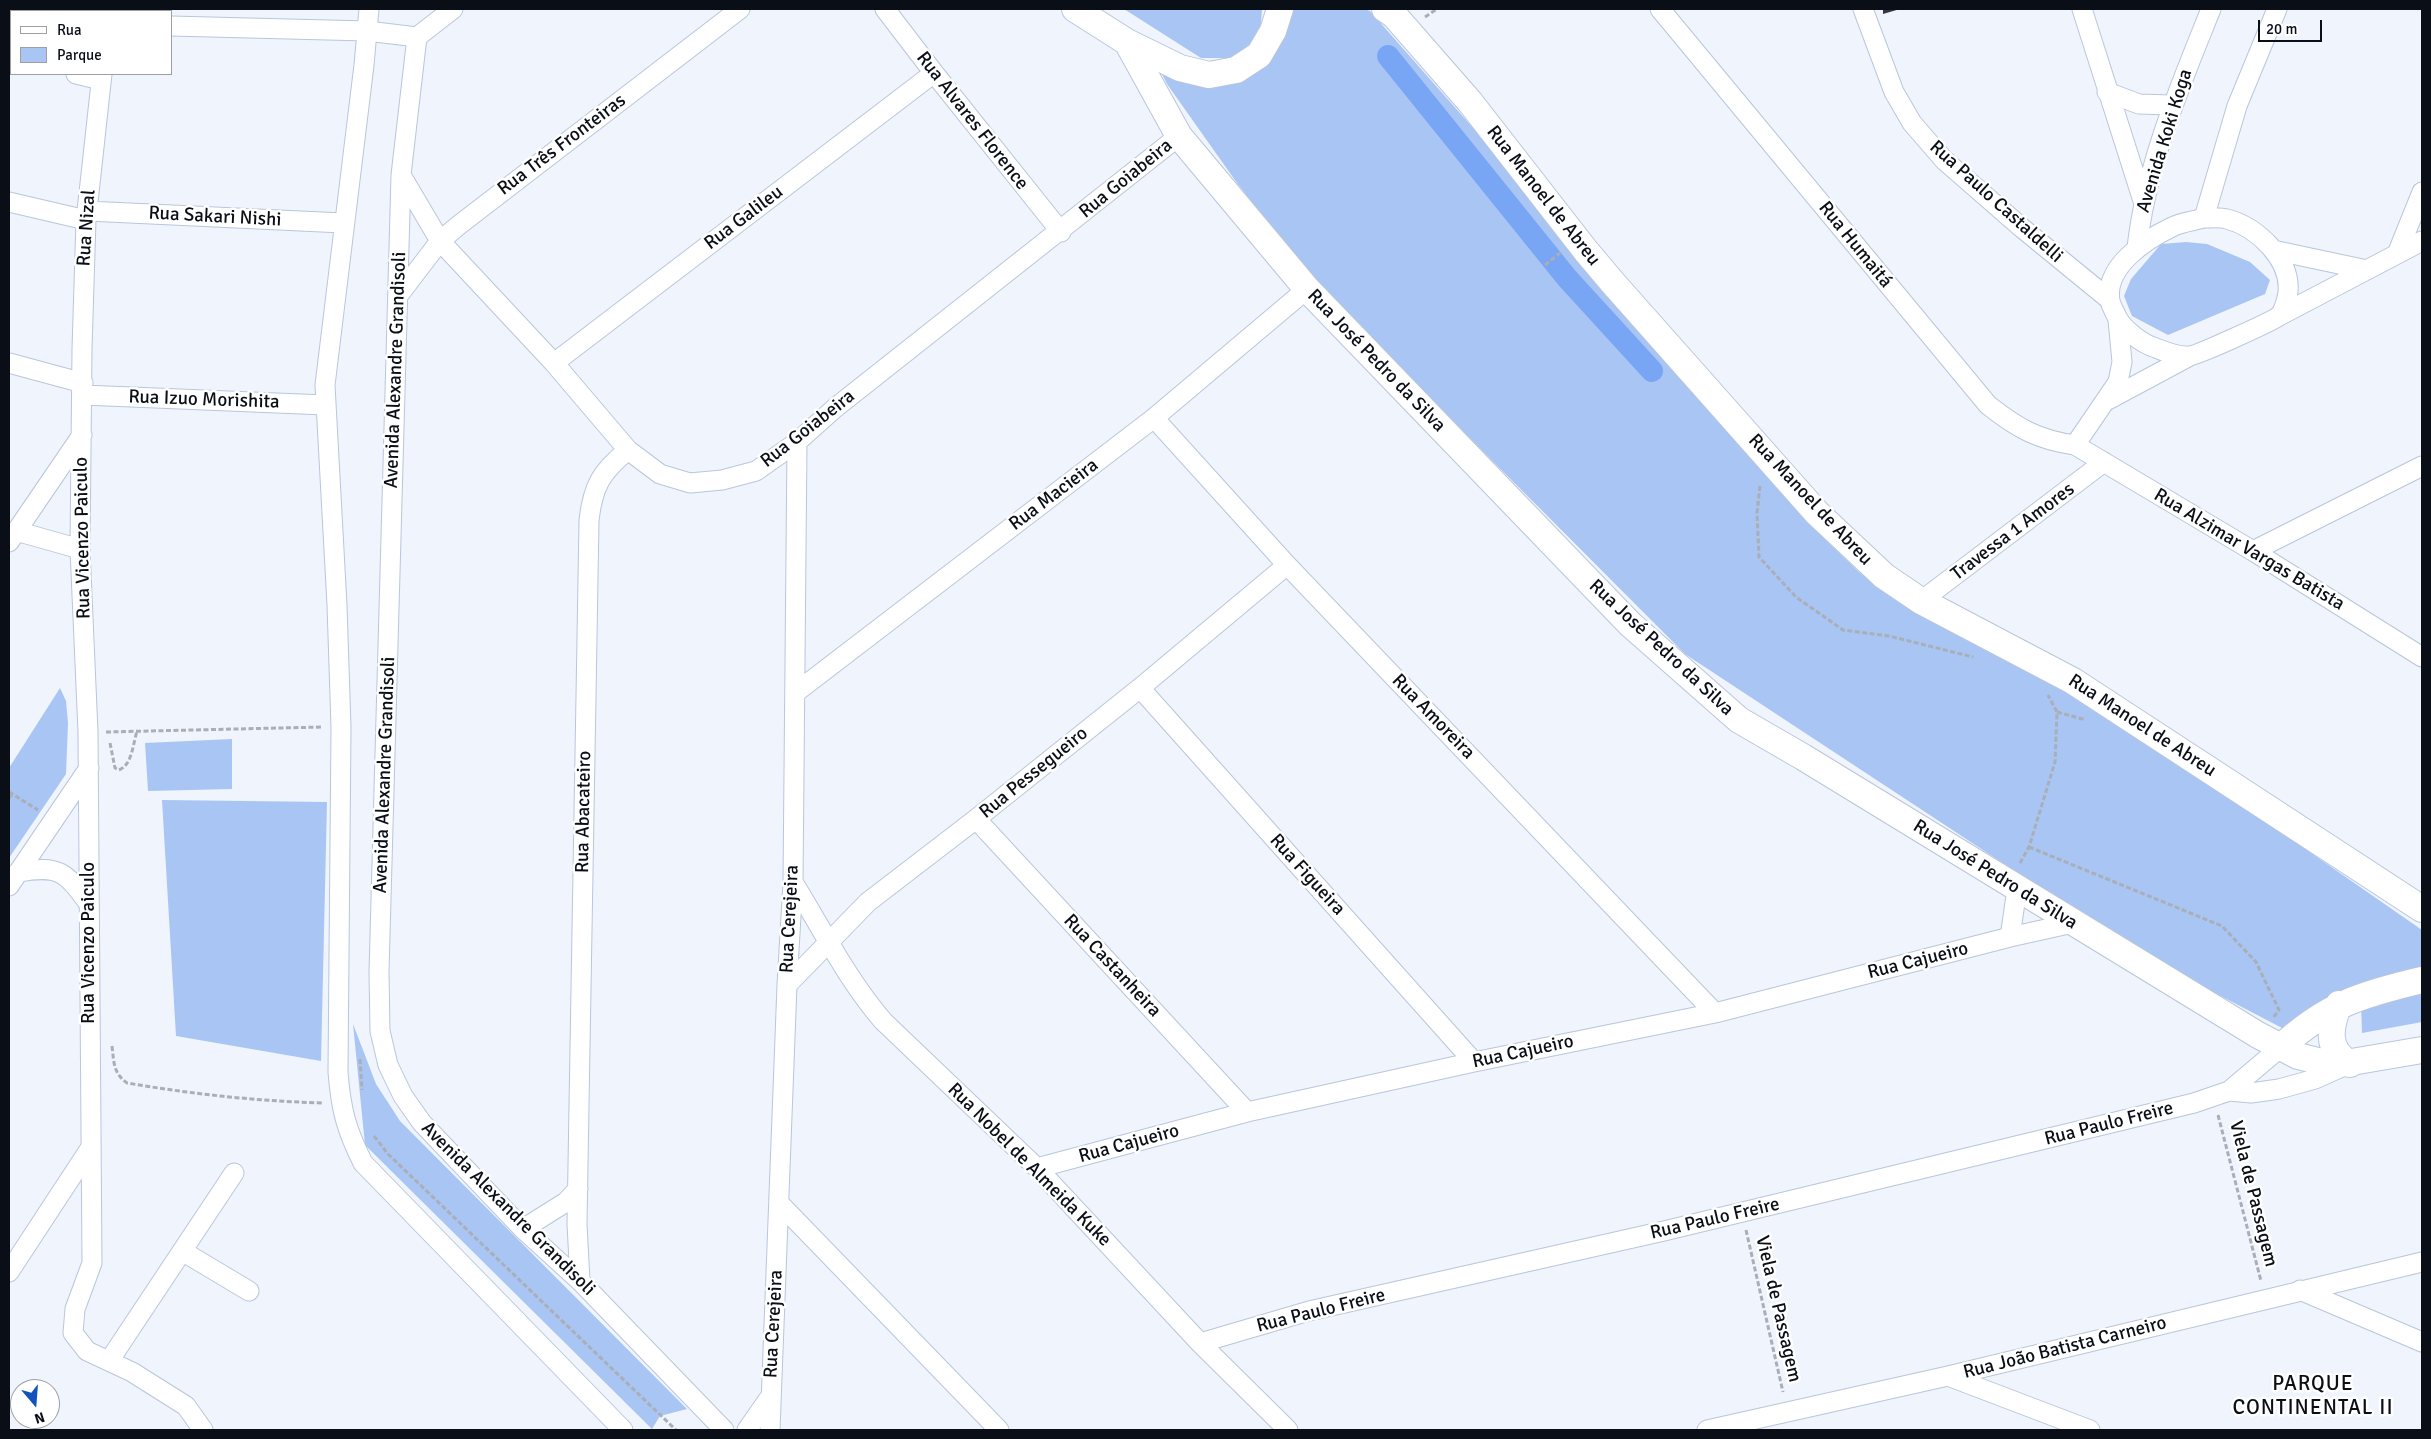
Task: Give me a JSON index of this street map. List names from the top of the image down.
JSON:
{
  "streets": {
    "main road": ["Rua Manoel de Abreu", "Rua José Pedro da Silva", "Rua Paulo Freire"],
    "street": [
      "Rua Alvares Florence",
      "Avenida Koki Koga",
      "Rua Três Fronteiras",
      "Rua Goiabeira",
      "Rua Paulo Castaldelli",
      "Rua Sakari Nishi",
      "Rua Galileu",
      "Rua Nizal",
      "Rua Humaitá",
      "Avenida Alexandre Grandisoli",
      "Rua Izuo Morishita",
      "Rua Macieira",
      "Travessa 1 Amores",
      "Rua Vicenzo Paiculo",
      "Rua Alzimar Vargas Batista",
      "Rua Amoreira",
      "Rua Pessegueiro",
      "Rua Abacateiro",
      "Rua Figueira",
      "Rua Cerejeira",
      "Rua Cajueiro",
      "Rua Castanheira",
      "Rua Nobel de Almeida Kuke",
      "Rua João Batista Carneiro"
    ],
    "path": ["Viela de Passagem"]
  },
  "crossings": [
    ["Rua Alvares Florence", "Rua Goiabeira"],
    ["Rua Alvares Florence", "Rua Galileu"],
    ["Avenida Koki Koga", "Rua Paulo Castaldelli"],
    ["Rua Três Fronteiras", "Rua Goiabeira"],
    ["Rua Três Fronteiras", "Avenida Alexandre Grandisoli"],
    ["Rua Goiabeira", "Rua Galileu"],
    ["Rua Goiabeira", "Rua José Pedro da Silva"],
    ["Rua Goiabeira", "Avenida Alexandre Grandisoli"],
    ["Rua Goiabeira", "Rua Abacateiro"],
    ["Rua Goiabeira", "Rua Cerejeira"],
    ["Rua Manoel de Abreu", "Travessa 1 Amores"],
    ["Rua Sakari Nishi", "Rua Nizal"],
    ["Rua Nizal", "Rua Izuo Morishita"],
    ["Rua Nizal", "Rua Vicenzo Paiculo"],
    ["Rua Humaitá", "Rua Alzimar Vargas Batista"],
    ["Rua José Pedro da Silva", "Rua Macieira"],
    ["Rua José Pedro da Silva", "Rua Cajueiro"],
    ["Rua José Pedro da Silva", "Rua Paulo Freire"],
    ["Avenida Alexandre Grandisoli", "Rua Abacateiro"],
    ["Rua Izuo Morishita", "Rua Vicenzo Paiculo"],
    ["Rua Macieira", "Rua Amoreira"],
    ["Rua Macieira", "Rua Cerejeira"],
    ["Travessa 1 Amores", "Rua Alzimar Vargas Batista"],
    ["Rua Amoreira", "Rua Pessegueiro"],
    ["Rua Amoreira", "Rua Cajueiro"],
    ["Rua Pessegueiro", "Rua Figueira"],
    ["Rua Pessegueiro", "Rua Cerejeira"],
    ["Rua Pessegueiro", "Rua Castanheira"],
    ["Rua Pessegueiro", "Rua Nobel de Almeida Kuke"],
    ["Rua Figueira", "Rua Cajueiro"],
    ["Rua Cerejeira", "Rua Nobel de Almeida Kuke"],
    ["Rua Cajueiro", "Rua Castanheira"],
    ["Rua Cajueiro", "Rua Nobel de Almeida Kuke"],
    ["Rua Paulo Freire", "Rua Nobel de Almeida Kuke"],
    ["Rua Paulo Freire", "Viela de Passagem"],
    ["Viela de Passagem", "Rua João Batista Carneiro"]
  ],
  "districts": ["PARQUE CONTINENTAL II"],
  "legend": ["Rua", "Parque"],
  "scale_bar": "20 m",
  "north": "bottom"
}
